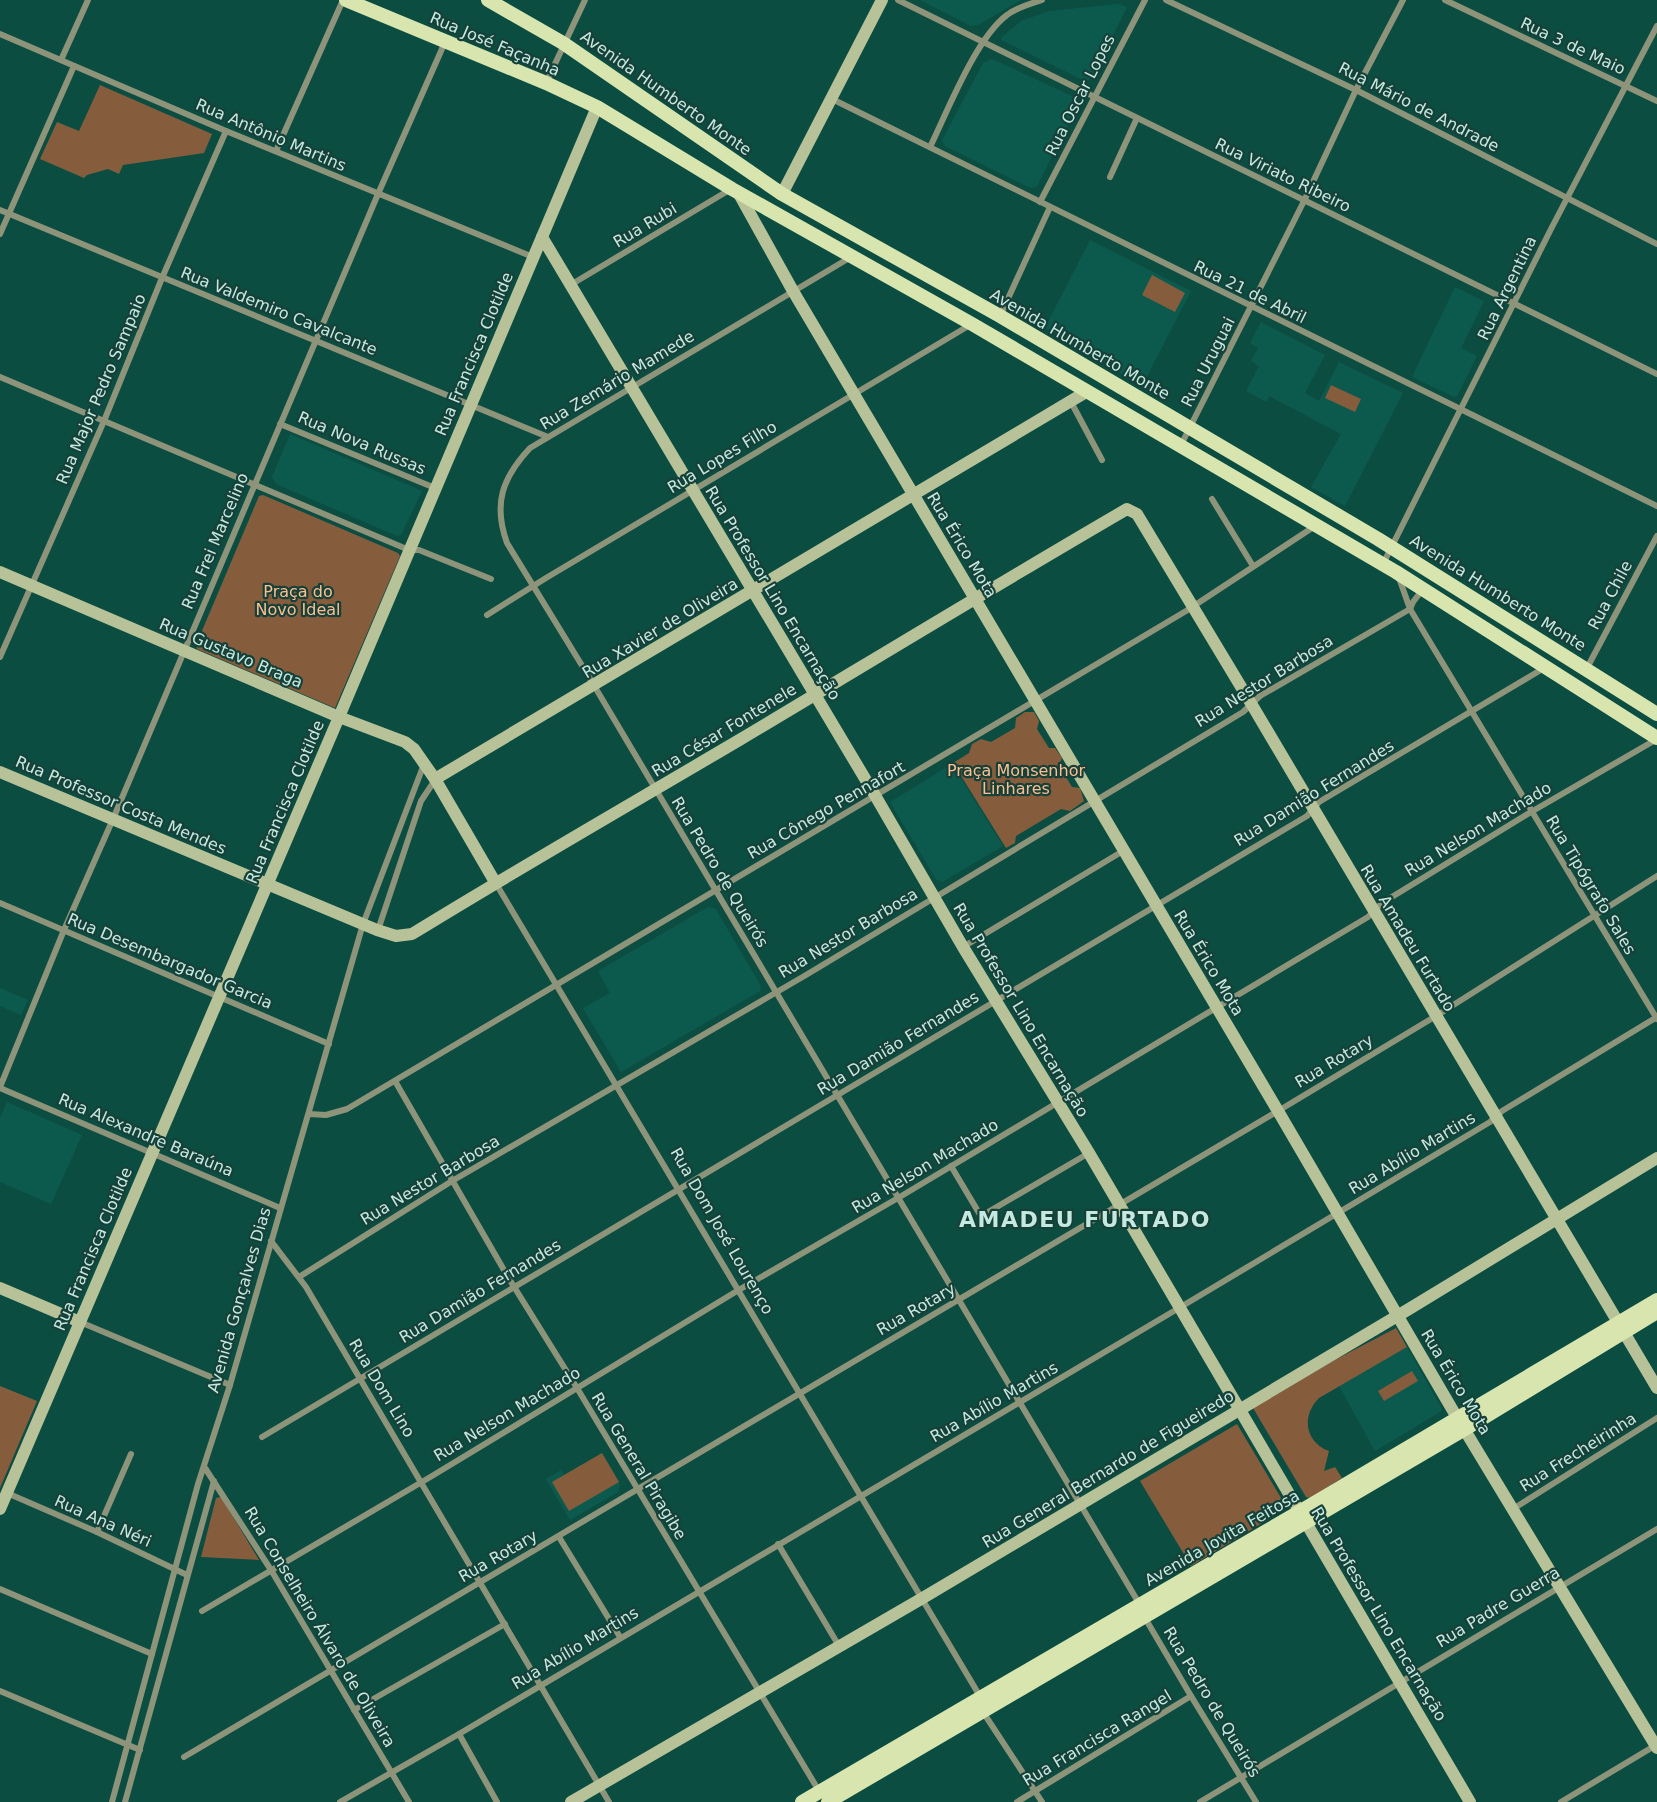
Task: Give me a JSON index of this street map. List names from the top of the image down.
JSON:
{
  "streets": {
    "main road": ["Rua José Façanha", "Avenida Humberto Monte", "Avenida Jovita Feitosa"],
    "street": [
      "Rua 3 de Maio",
      "Rua Oscar Lopes",
      "Rua Mário de Andrade",
      "Rua Antônio Martins",
      "Rua Viriato Ribeiro",
      "Rua Rubi",
      "Rua Argentina",
      "Rua 21 de Abril",
      "Rua Valdemiro Cavalcante",
      "Rua Francisca Clotilde",
      "Rua Uruguai",
      "Rua Zemário Mamede",
      "Rua Major Pedro Sampaio",
      "Rua Nova Russas",
      "Rua Lopes Filho",
      "Rua Frei Marcelino",
      "Rua Érico Mota",
      "Rua Professor Lino Encarnação",
      "Rua Chile",
      "Rua Xavier de Oliveira",
      "Rua Gustavo Braga",
      "Rua Nestor Barbosa",
      "Rua César Fontenele",
      "Rua Damião Fernandes",
      "Rua Professor Costa Mendes",
      "Rua Cônego Pennafort",
      "Rua Nelson Machado",
      "Rua Pedro de Queirós",
      "Rua Tipógrafo Sales",
      "Rua Amadeu Furtado",
      "Rua Desembargador Garcia",
      "Rua Rotary",
      "Rua Alexandre Baraúna",
      "Rua Abílio Martins",
      "Rua Dom José Lourenço",
      "Avenida Gonçalves Dias",
      "Rua Dom Lino",
      "Rua Frecheirinha",
      "Rua General Piragibe",
      "Rua General Bernardo de Figueiredo",
      "Rua Ana Néri",
      "Rua Padre Guerra",
      "Rua Conselheiro Álvaro de Oliveira",
      "Rua Francisca Rangel"
    ]
  },
  "crossings": [
    ["Rua José Façanha", "Rua Francisca Clotilde"],
    ["Rua José Façanha", "Rua Frei Marcelino"],
    ["Rua 3 de Maio", "Rua Argentina"],
    ["Avenida Humberto Monte", "Rua Argentina"],
    ["Avenida Humberto Monte", "Rua Uruguai"],
    ["Avenida Humberto Monte", "Rua Chile"],
    ["Rua Oscar Lopes", "Rua Viriato Ribeiro"],
    ["Rua Oscar Lopes", "Rua 21 de Abril"],
    ["Rua Mário de Andrade", "Rua Argentina"],
    ["Rua Mário de Andrade", "Rua Uruguai"],
    ["Rua Antônio Martins", "Rua Francisca Clotilde"],
    ["Rua Antônio Martins", "Rua Major Pedro Sampaio"],
    ["Rua Antônio Martins", "Rua Frei Marcelino"],
    ["Rua Viriato Ribeiro", "Rua Argentina"],
    ["Rua Viriato Ribeiro", "Rua Uruguai"],
    ["Rua Rubi", "Rua Érico Mota"],
    ["Rua Rubi", "Rua Professor Lino Encarnação"],
    ["Rua Argentina", "Rua 21 de Abril"],
    ["Rua 21 de Abril", "Rua Uruguai"],
    ["Rua Valdemiro Cavalcante", "Rua Francisca Clotilde"],
    ["Rua Valdemiro Cavalcante", "Rua Zemário Mamede"],
    ["Rua Valdemiro Cavalcante", "Rua Major Pedro Sampaio"],
    ["Rua Valdemiro Cavalcante", "Rua Frei Marcelino"],
    ["Rua Francisca Clotilde", "Rua Nova Russas"],
    ["Rua Francisca Clotilde", "Rua Professor Lino Encarnação"],
    ["Rua Francisca Clotilde", "Rua Gustavo Braga"],
    ["Rua Francisca Clotilde", "Rua Professor Costa Mendes"],
    ["Rua Francisca Clotilde", "Rua Desembargador Garcia"],
    ["Rua Francisca Clotilde", "Rua Alexandre Baraúna"],
    ["Rua Francisca Clotilde", "Rua Ana Néri"],
    ["Rua Zemário Mamede", "Rua Lopes Filho"],
    ["Rua Zemário Mamede", "Rua Érico Mota"],
    ["Rua Zemário Mamede", "Rua Professor Lino Encarnação"],
    ["Rua Zemário Mamede", "Rua Pedro de Queirós"],
    ["Rua Major Pedro Sampaio", "Rua Gustavo Braga"],
    ["Rua Nova Russas", "Rua Frei Marcelino"],
    ["Rua Lopes Filho", "Rua Érico Mota"],
    ["Rua Lopes Filho", "Rua Professor Lino Encarnação"],
    ["Rua Lopes Filho", "Rua Pedro de Queirós"],
    ["Rua Frei Marcelino", "Rua Gustavo Braga"],
    ["Rua Frei Marcelino", "Rua Professor Costa Mendes"],
    ["Rua Frei Marcelino", "Rua Desembargador Garcia"],
    ["Rua Frei Marcelino", "Rua Alexandre Baraúna"],
    ["Rua Érico Mota", "Rua Xavier de Oliveira"],
    ["Rua Érico Mota", "Rua Nestor Barbosa"],
    ["Rua Érico Mota", "Rua César Fontenele"],
    ["Rua Érico Mota", "Rua Damião Fernandes"],
    ["Rua Érico Mota", "Rua Cônego Pennafort"],
    ["Rua Érico Mota", "Rua Nelson Machado"],
    ["Rua Érico Mota", "Rua Rotary"],
    ["Rua Érico Mota", "Rua Abílio Martins"],
    ["Rua Érico Mota", "Rua Frecheirinha"],
    ["Rua Érico Mota", "Rua General Bernardo de Figueiredo"],
    ["Rua Érico Mota", "Avenida Jovita Feitosa"],
    ["Rua Érico Mota", "Rua Padre Guerra"],
    ["Rua Professor Lino Encarnação", "Rua Xavier de Oliveira"],
    ["Rua Professor Lino Encarnação", "Rua Nestor Barbosa"],
    ["Rua Professor Lino Encarnação", "Rua César Fontenele"],
    ["Rua Professor Lino Encarnação", "Rua Damião Fernandes"],
    ["Rua Professor Lino Encarnação", "Rua Cônego Pennafort"],
    ["Rua Professor Lino Encarnação", "Rua Nelson Machado"],
    ["Rua Professor Lino Encarnação", "Rua Rotary"],
    ["Rua Professor Lino Encarnação", "Rua Abílio Martins"],
    ["Rua Professor Lino Encarnação", "Rua General Bernardo de Figueiredo"],
    ["Rua Professor Lino Encarnação", "Avenida Jovita Feitosa"],
    ["Rua Professor Lino Encarnação", "Rua Padre Guerra"],
    ["Rua Xavier de Oliveira", "Rua Gustavo Braga"],
    ["Rua Xavier de Oliveira", "Rua Pedro de Queirós"],
    ["Rua Xavier de Oliveira", "Rua Dom José Lourenço"],
    ["Rua Gustavo Braga", "Rua Dom José Lourenço"],
    ["Rua Gustavo Braga", "Avenida Gonçalves Dias"],
    ["Rua Nestor Barbosa", "Rua Pedro de Queirós"],
    ["Rua Nestor Barbosa", "Rua Tipógrafo Sales"],
    ["Rua Nestor Barbosa", "Rua Amadeu Furtado"],
    ["Rua Nestor Barbosa", "Rua Dom José Lourenço"],
    ["Rua Nestor Barbosa", "Rua Dom Lino"],
    ["Rua Nestor Barbosa", "Rua General Piragibe"],
    ["Rua César Fontenele", "Rua Professor Costa Mendes"],
    ["Rua César Fontenele", "Rua Pedro de Queirós"],
    ["Rua César Fontenele", "Rua Amadeu Furtado"],
    ["Rua César Fontenele", "Rua Dom José Lourenço"],
    ["Rua César Fontenele", "Avenida Gonçalves Dias"],
    ["Rua Damião Fernandes", "Rua Pedro de Queirós"],
    ["Rua Damião Fernandes", "Rua Tipógrafo Sales"],
    ["Rua Damião Fernandes", "Rua Amadeu Furtado"],
    ["Rua Damião Fernandes", "Rua Dom José Lourenço"],
    ["Rua Damião Fernandes", "Rua Dom Lino"],
    ["Rua Damião Fernandes", "Rua General Piragibe"],
    ["Rua Professor Costa Mendes", "Avenida Gonçalves Dias"],
    ["Rua Cônego Pennafort", "Rua Pedro de Queirós"],
    ["Rua Cônego Pennafort", "Rua Amadeu Furtado"],
    ["Rua Cônego Pennafort", "Rua Dom José Lourenço"],
    ["Rua Cônego Pennafort", "Avenida Gonçalves Dias"],
    ["Rua Cônego Pennafort", "Rua General Piragibe"],
    ["Rua Nelson Machado", "Rua Pedro de Queirós"],
    ["Rua Nelson Machado", "Rua Tipógrafo Sales"],
    ["Rua Nelson Machado", "Rua Amadeu Furtado"],
    ["Rua Nelson Machado", "Rua Dom José Lourenço"],
    ["Rua Nelson Machado", "Rua Dom Lino"],
    ["Rua Nelson Machado", "Rua General Piragibe"],
    ["Rua Nelson Machado", "Rua Conselheiro Álvaro de Oliveira"],
    ["Rua Pedro de Queirós", "Rua Rotary"],
    ["Rua Pedro de Queirós", "Rua Abílio Martins"],
    ["Rua Pedro de Queirós", "Rua General Bernardo de Figueiredo"],
    ["Rua Pedro de Queirós", "Avenida Jovita Feitosa"],
    ["Rua Pedro de Queirós", "Rua Padre Guerra"],
    ["Rua Pedro de Queirós", "Rua Francisca Rangel"],
    ["Rua Tipógrafo Sales", "Rua Rotary"],
    ["Rua Tipógrafo Sales", "Rua Abílio Martins"],
    ["Rua Amadeu Furtado", "Rua Rotary"],
    ["Rua Amadeu Furtado", "Rua Abílio Martins"],
    ["Rua Amadeu Furtado", "Rua General Bernardo de Figueiredo"],
    ["Rua Amadeu Furtado", "Avenida Jovita Feitosa"],
    ["Rua Desembargador Garcia", "Avenida Gonçalves Dias"],
    ["Rua Rotary", "Rua Dom José Lourenço"],
    ["Rua Rotary", "Rua Dom Lino"],
    ["Rua Rotary", "Rua General Piragibe"],
    ["Rua Rotary", "Rua Conselheiro Álvaro de Oliveira"],
    ["Rua Alexandre Baraúna", "Avenida Gonçalves Dias"],
    ["Rua Abílio Martins", "Rua Dom José Lourenço"],
    ["Rua Abílio Martins", "Rua Dom Lino"],
    ["Rua Abílio Martins", "Rua General Piragibe"],
    ["Rua Abílio Martins", "Rua Conselheiro Álvaro de Oliveira"],
    ["Rua Dom José Lourenço", "Rua General Bernardo de Figueiredo"],
    ["Rua Dom José Lourenço", "Avenida Jovita Feitosa"],
    ["Rua Dom José Lourenço", "Rua Francisca Rangel"],
    ["Avenida Gonçalves Dias", "Rua Dom Lino"],
    ["Avenida Gonçalves Dias", "Rua Ana Néri"],
    ["Avenida Gonçalves Dias", "Rua Conselheiro Álvaro de Oliveira"],
    ["Rua Dom Lino", "Rua General Bernardo de Figueiredo"],
    ["Rua General Piragibe", "Rua General Bernardo de Figueiredo"],
    ["Rua General Piragibe", "Avenida Jovita Feitosa"]
  ],
  "districts": ["AMADEU FURTADO"],
  "parks": ["Praça do Novo Ideal", "Praça Monsenhor Linhares"]
}
